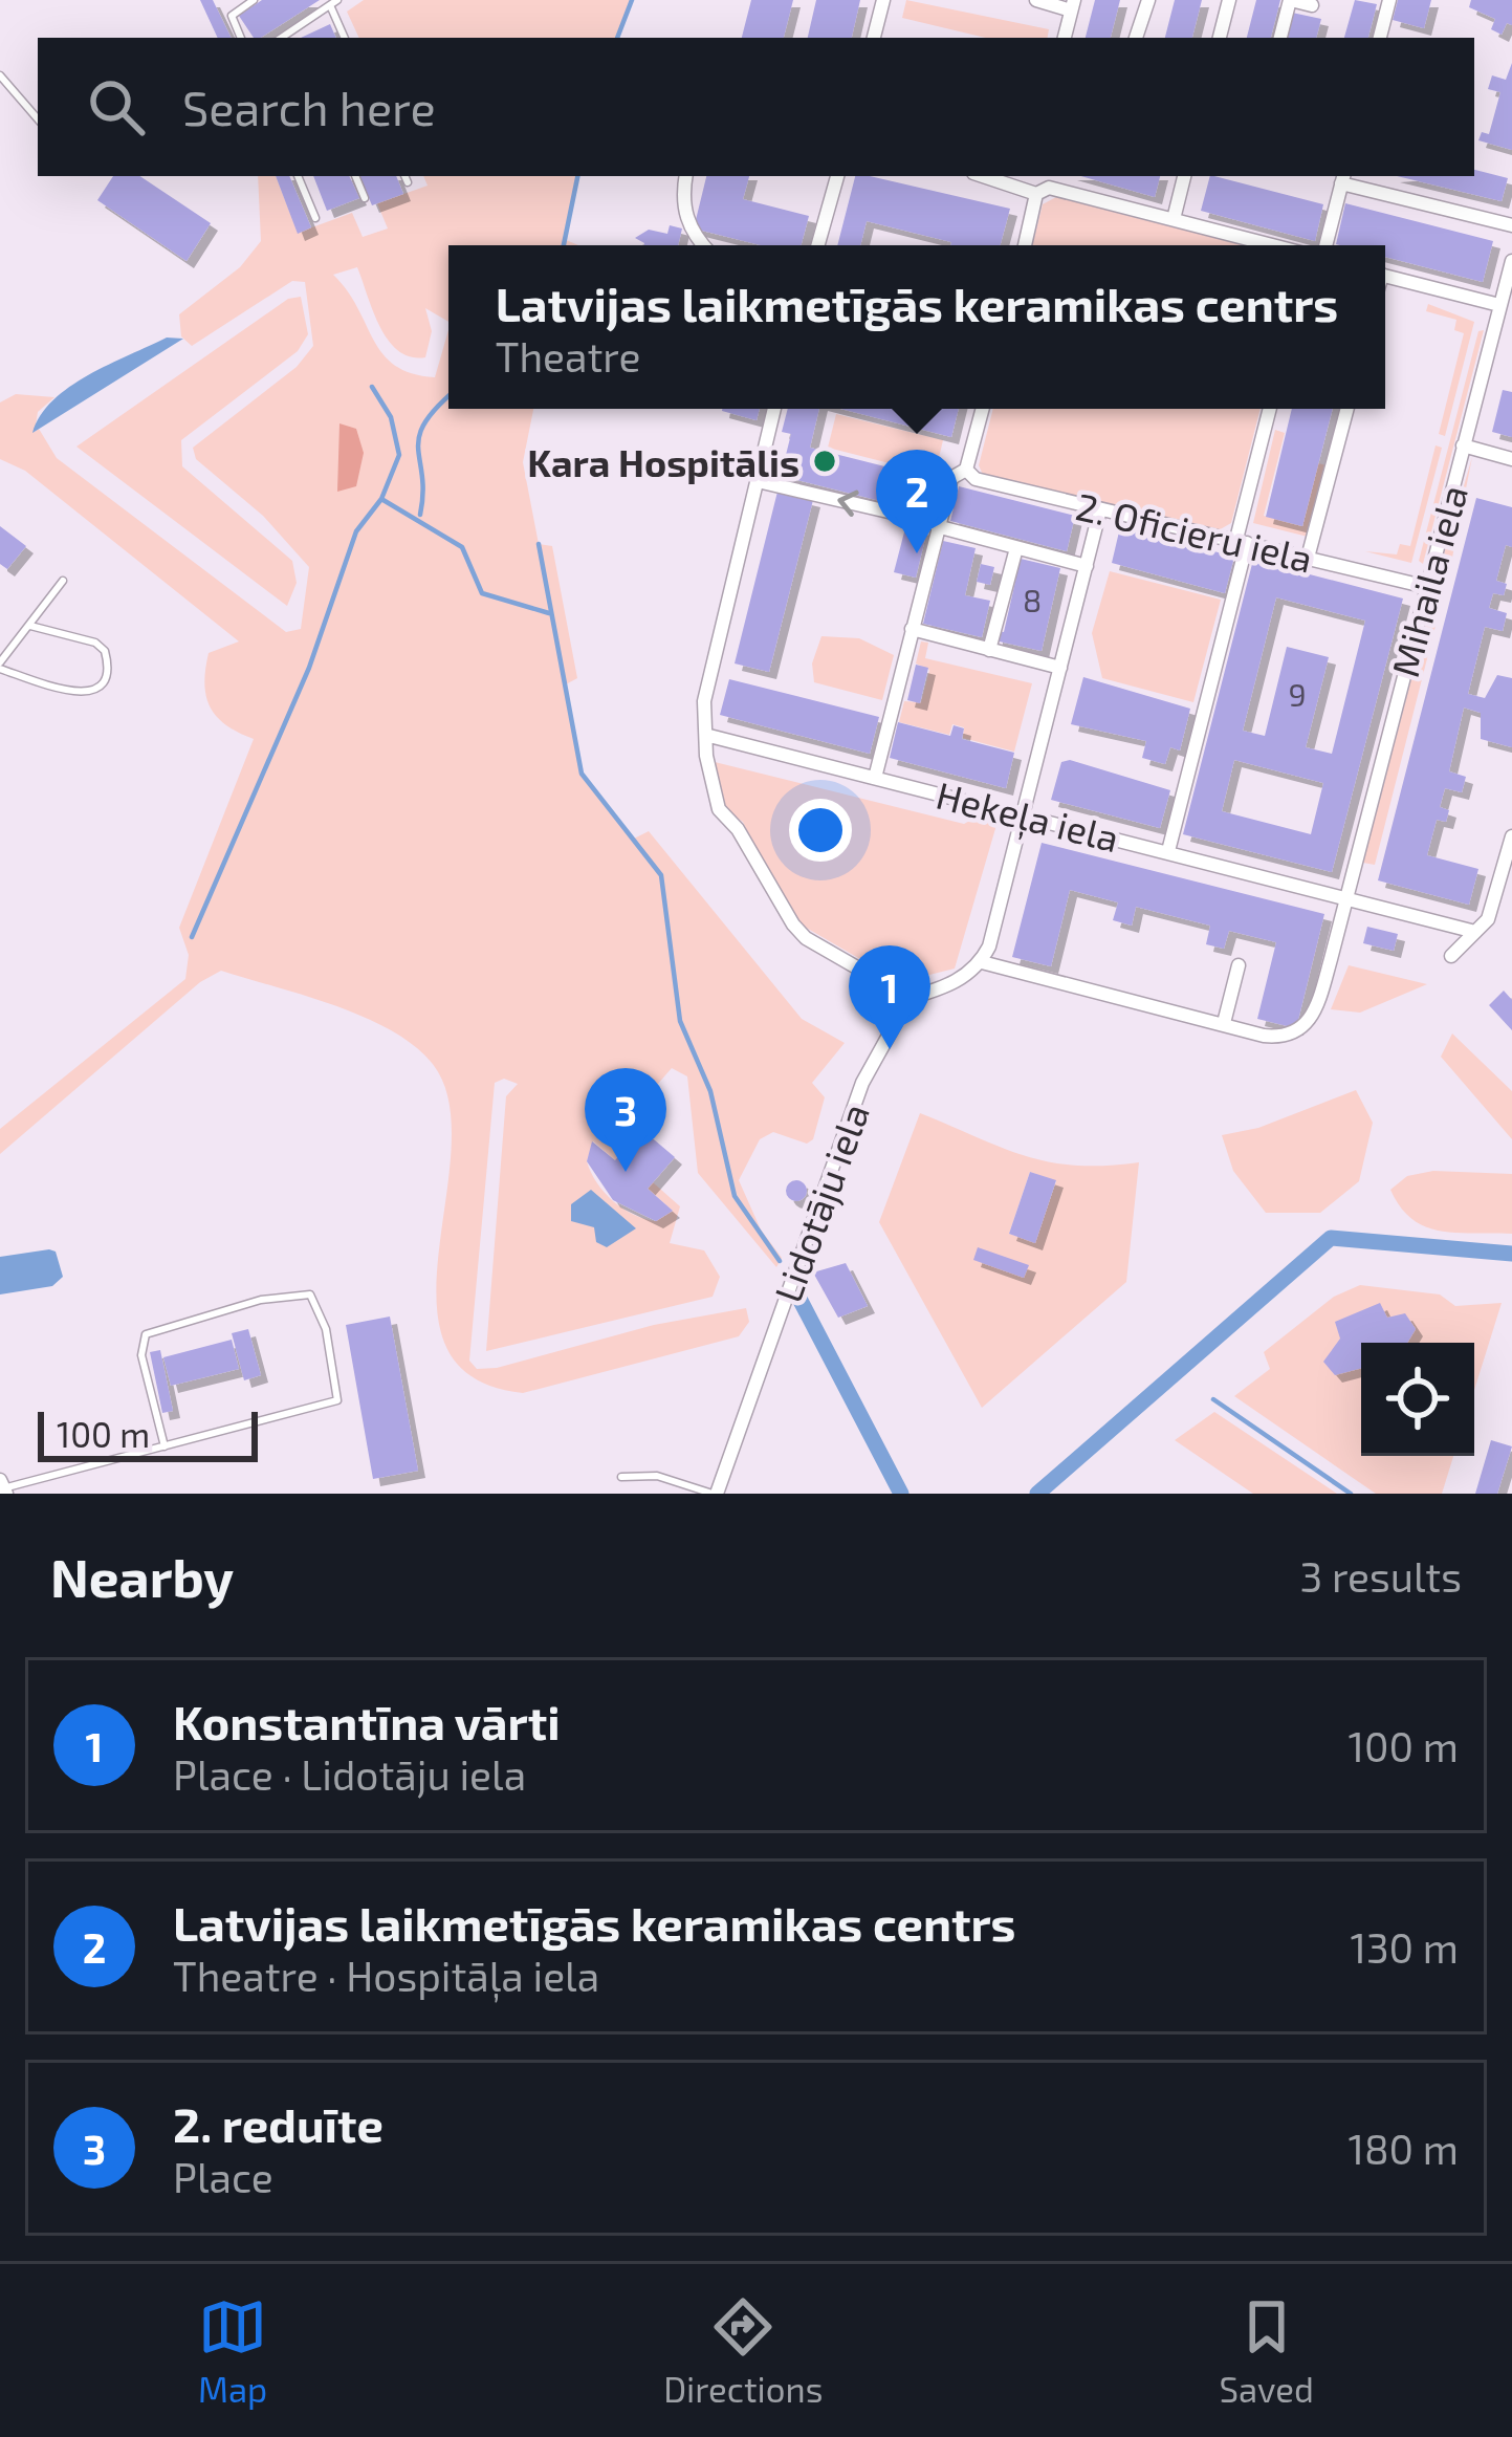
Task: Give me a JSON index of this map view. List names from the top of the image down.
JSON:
{
  "streets": {
    "street": [
      "2. Oficieru iela",
      "Mihaila iela",
      "Hekeļa iela",
      "Lidotāju iela"
    ]
  },
  "crossings": [
    ["2. Oficieru iela", "Mihaila iela"],
    ["Mihaila iela", "Hekeļa iela"]
  ],
  "places": ["Kara Hospitālis"],
  "house_numbers": ["8", "9"],
  "scale_bar": "100 m",
  "page": {
    "search": "Search here",
    "popup": ["Latvijas laikmetīgās keramikas centrs", "Theatre"],
    "pins": ["2", "1", "3"],
    "scale": "100 m",
    "heading": ["Nearby", "3 results"],
    "list": [
      {
        "mark": "1",
        "name": "Konstantīna vārti",
        "note": "Place · Lidotāju iela",
        "value": "100 m"
      },
      {
        "mark": "2",
        "name": "Latvijas laikmetīgās keramikas centrs",
        "note": "Theatre · Hospitāļa iela",
        "value": "130 m"
      },
      {
        "mark": "3",
        "name": "2. reduīte",
        "note": "Place",
        "value": "180 m"
      }
    ],
    "nav": ["Map", "Directions", "Saved"]
  }
}
